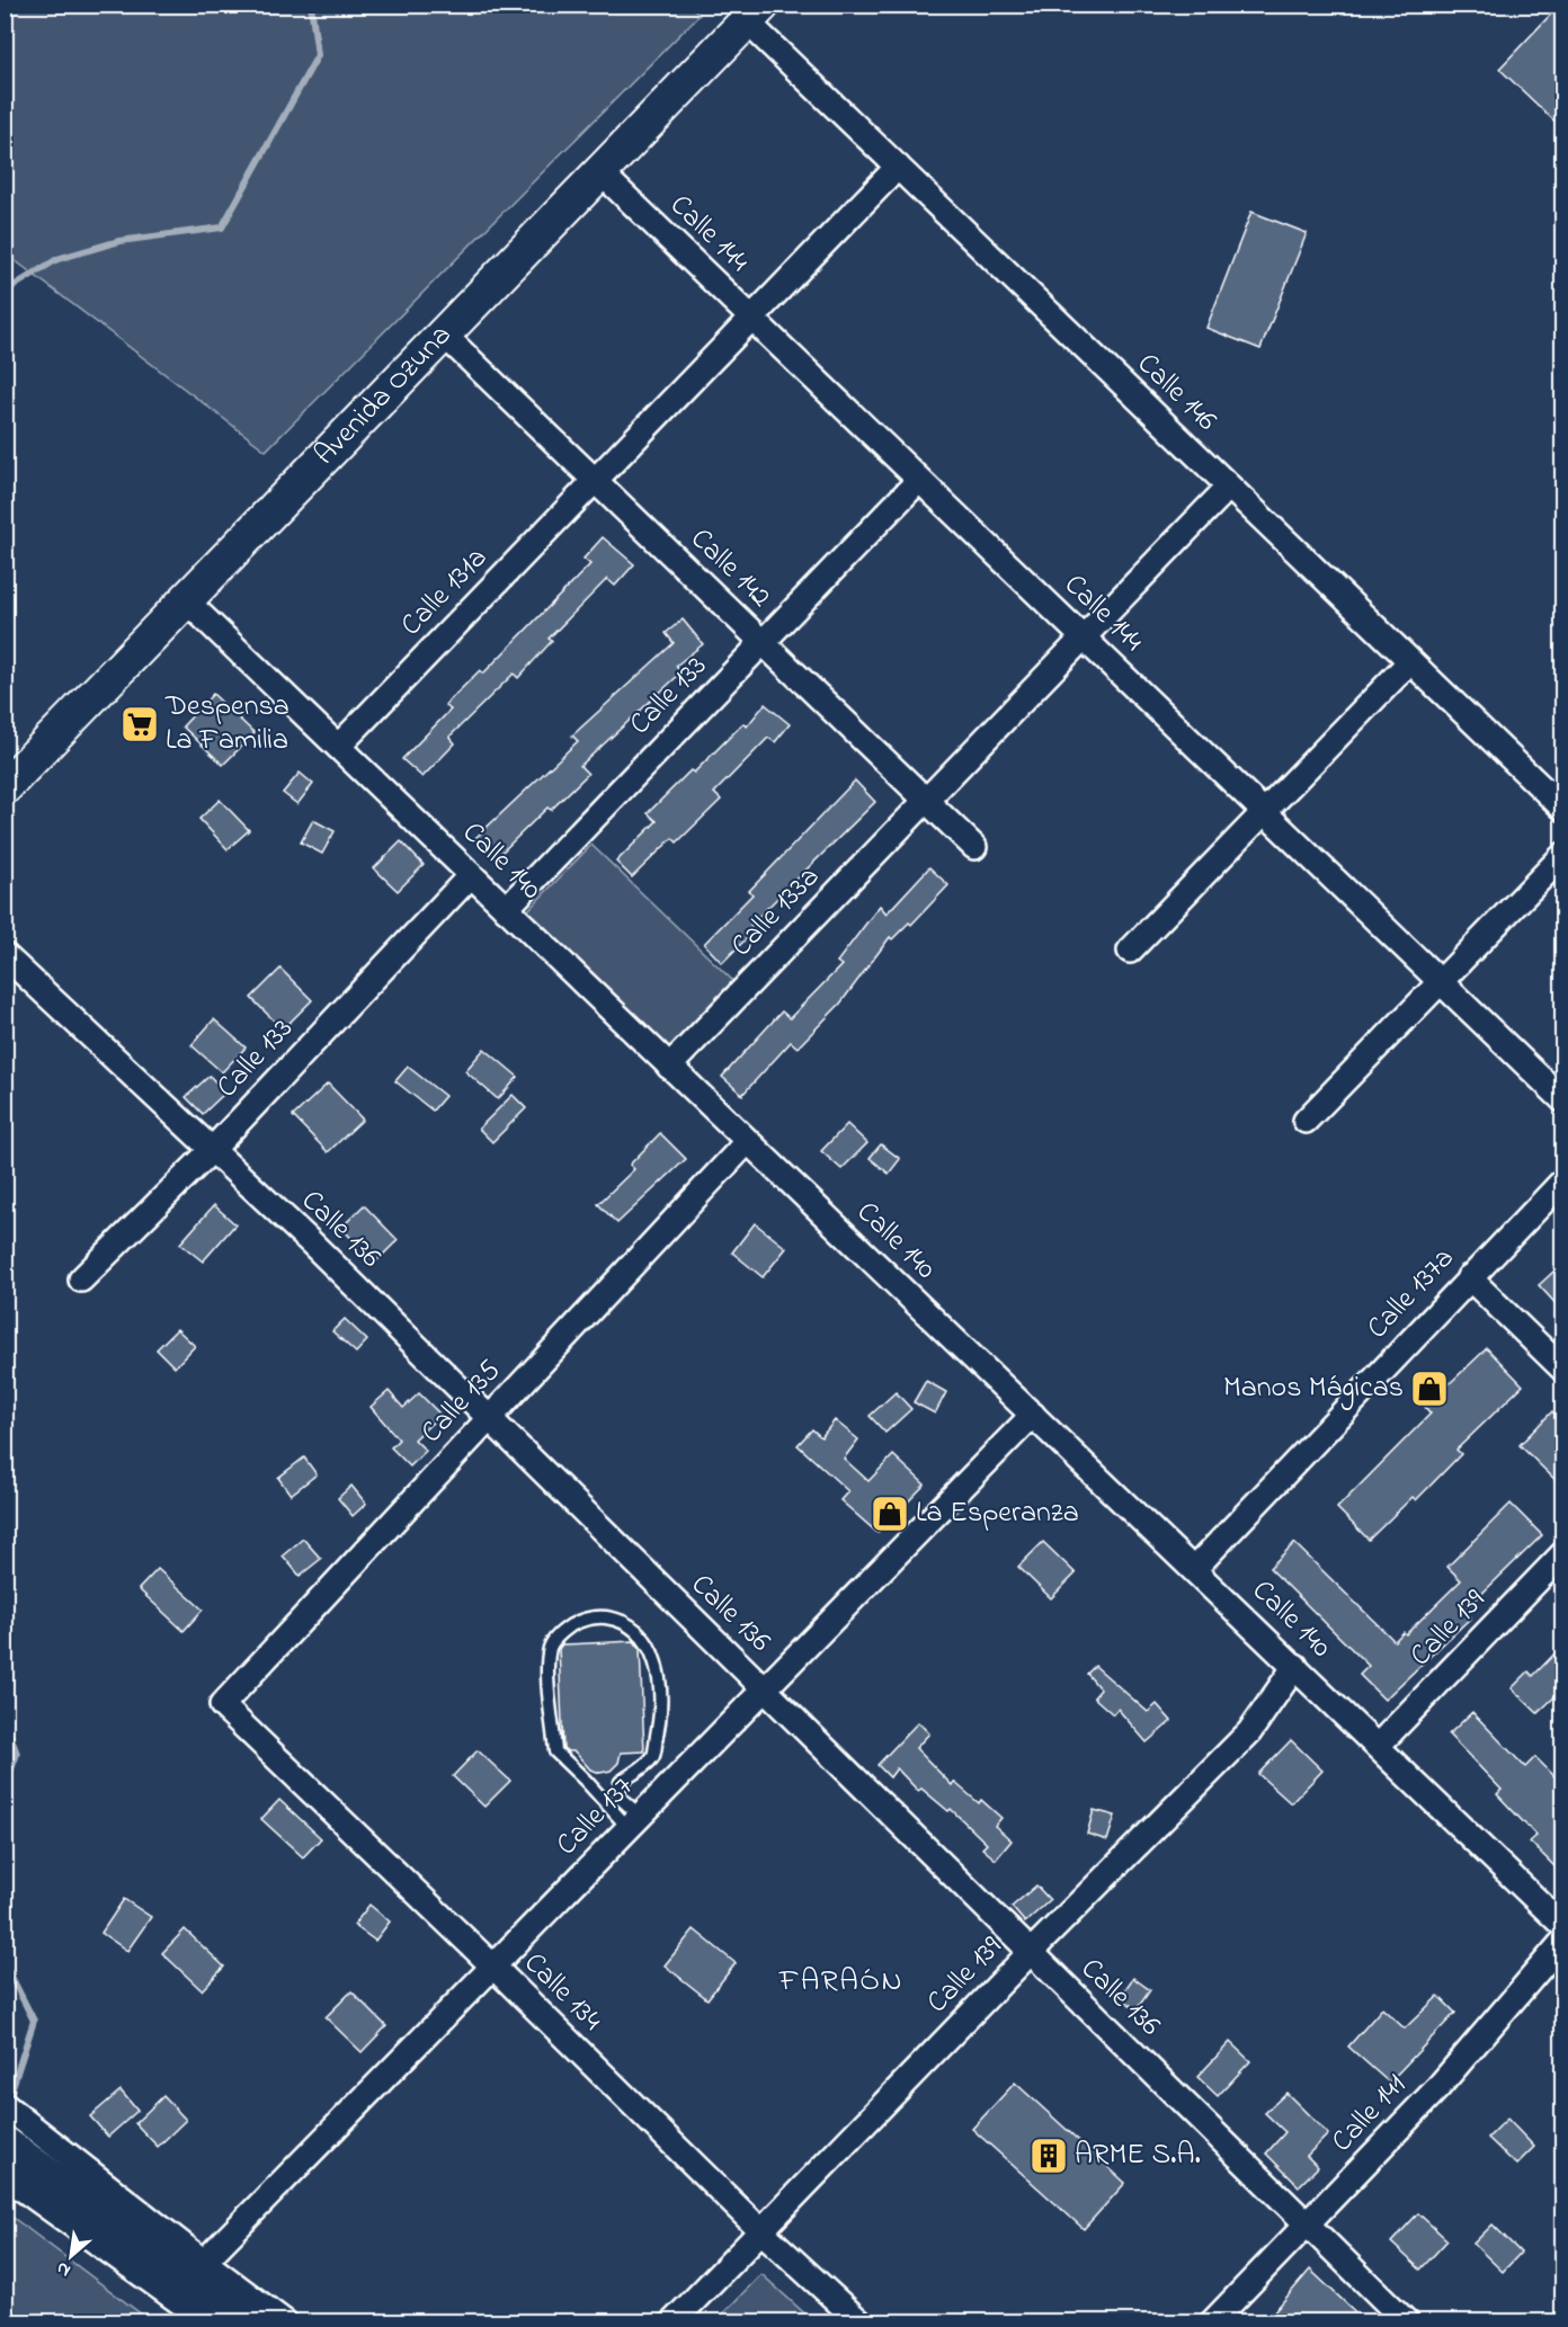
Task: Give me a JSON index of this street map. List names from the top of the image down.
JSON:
{
  "streets": {
    "main road": ["Avenida Ozuna"],
    "street": [
      "Calle 144",
      "Calle 146",
      "Calle 142",
      "Calle 131a",
      "Calle 133",
      "Calle 140",
      "Calle 133a",
      "Calle 136",
      "Calle 137a",
      "Calle 135",
      "Calle 139",
      "Calle 137",
      "Calle 134",
      "Calle 141"
    ]
  },
  "crossings": [
    ["Calle 144", "Avenida Ozuna"],
    ["Calle 144", "Calle 131a"],
    ["Calle 144", "Calle 133"],
    ["Calle 144", "Calle 133a"],
    ["Calle 146", "Avenida Ozuna"],
    ["Calle 146", "Calle 131a"],
    ["Calle 146", "Calle 133a"],
    ["Avenida Ozuna", "Calle 142"],
    ["Avenida Ozuna", "Calle 140"],
    ["Calle 142", "Calle 131a"],
    ["Calle 142", "Calle 133"],
    ["Calle 142", "Calle 133a"],
    ["Calle 131a", "Calle 140"],
    ["Calle 133", "Calle 140"],
    ["Calle 133", "Calle 136"],
    ["Calle 140", "Calle 133a"],
    ["Calle 140", "Calle 137a"],
    ["Calle 140", "Calle 135"],
    ["Calle 140", "Calle 139"],
    ["Calle 140", "Calle 137"],
    ["Calle 140", "Calle 141"],
    ["Calle 136", "Calle 135"],
    ["Calle 136", "Calle 139"],
    ["Calle 136", "Calle 137"],
    ["Calle 136", "Calle 141"],
    ["Calle 135", "Calle 134"],
    ["Calle 139", "Calle 134"],
    ["Calle 137", "Calle 134"]
  ],
  "districts": ["FARAÓN"],
  "places": {
    "supermarket": ["Despensa La Familia"],
    "shop": ["Manos Mágicas", "La Esperanza"],
    "building": ["ARME S.A."]
  },
  "north": "bottom left"
}
